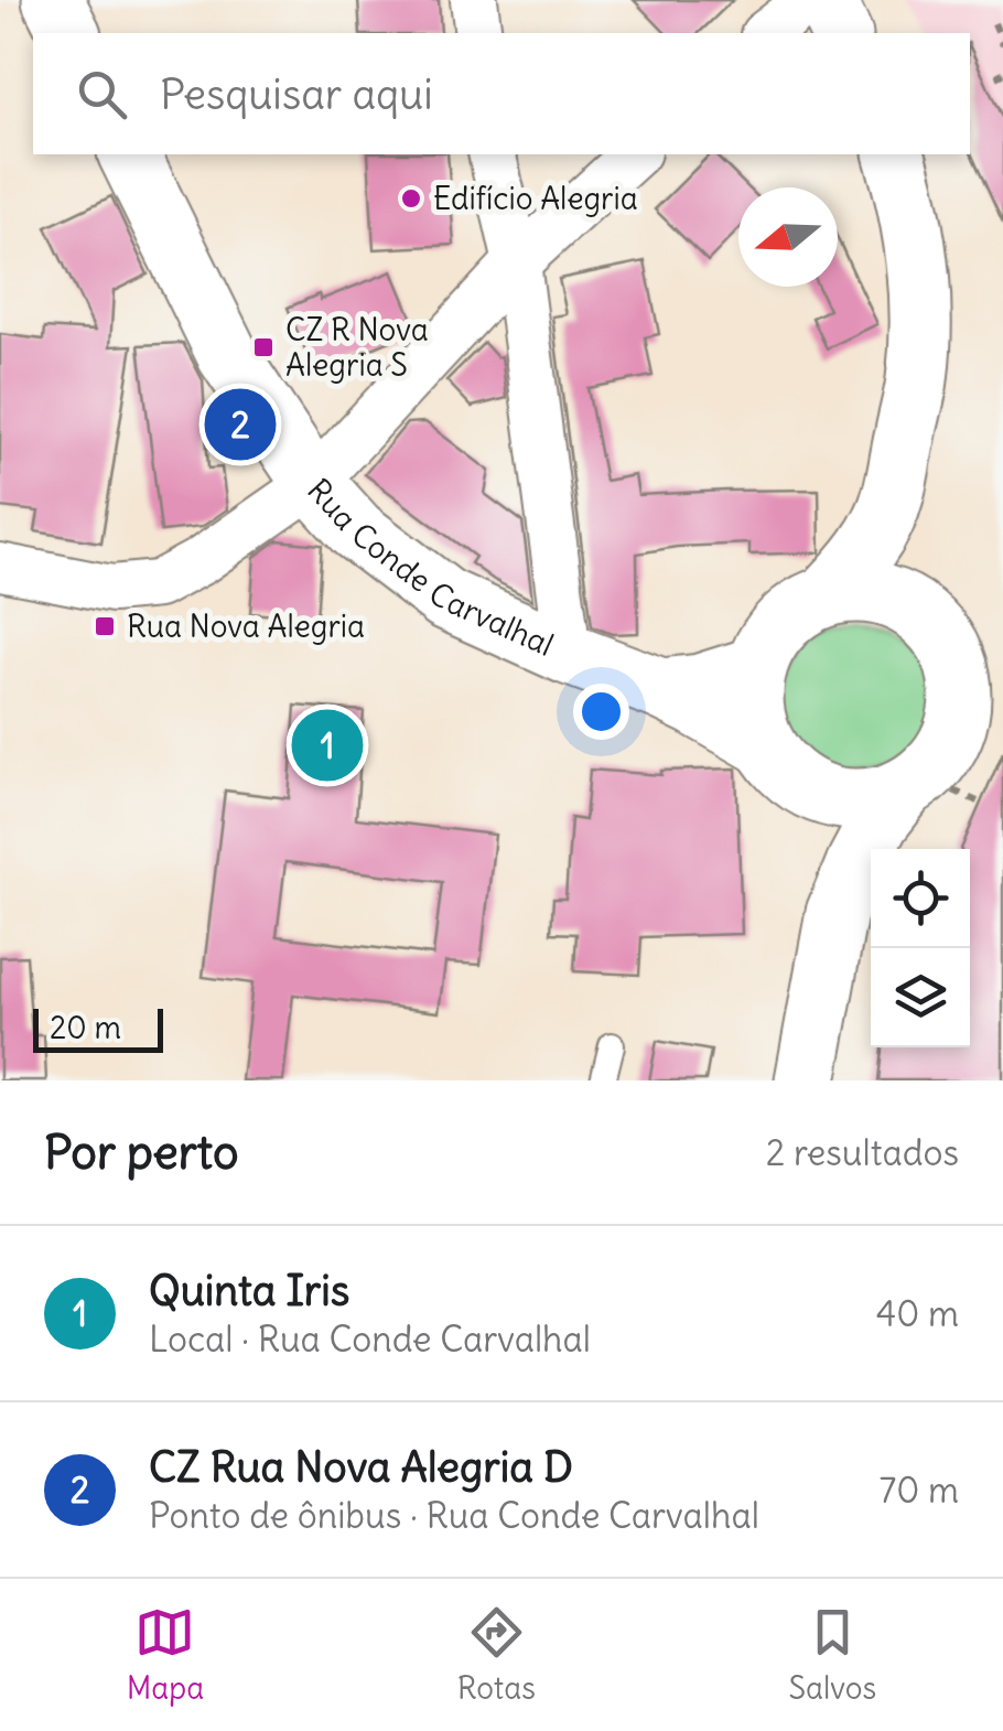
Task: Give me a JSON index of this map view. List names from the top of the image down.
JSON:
{
  "streets": {
    "main road": ["Rua Conde Carvalhal"]
  },
  "places": {
    "other": ["Edifício Alegria"],
    "transit": ["CZ R Nova Alegria S", "Rua Nova Alegria"]
  },
  "scale_bar": "20 m",
  "north": "left",
  "page": {
    "search": "Pesquisar aqui",
    "pins": ["2", "1"],
    "scale": "20 m",
    "heading": ["Por perto", "2 resultados"],
    "list": [
      {
        "mark": "1",
        "name": "Quinta Iris",
        "note": "Local · Rua Conde Carvalhal",
        "value": "40 m"
      },
      {
        "mark": "2",
        "name": "CZ Rua Nova Alegria D",
        "note": "Ponto de ônibus · Rua Conde Carvalhal",
        "value": "70 m"
      }
    ],
    "nav": ["Mapa", "Rotas", "Salvos"]
  }
}
